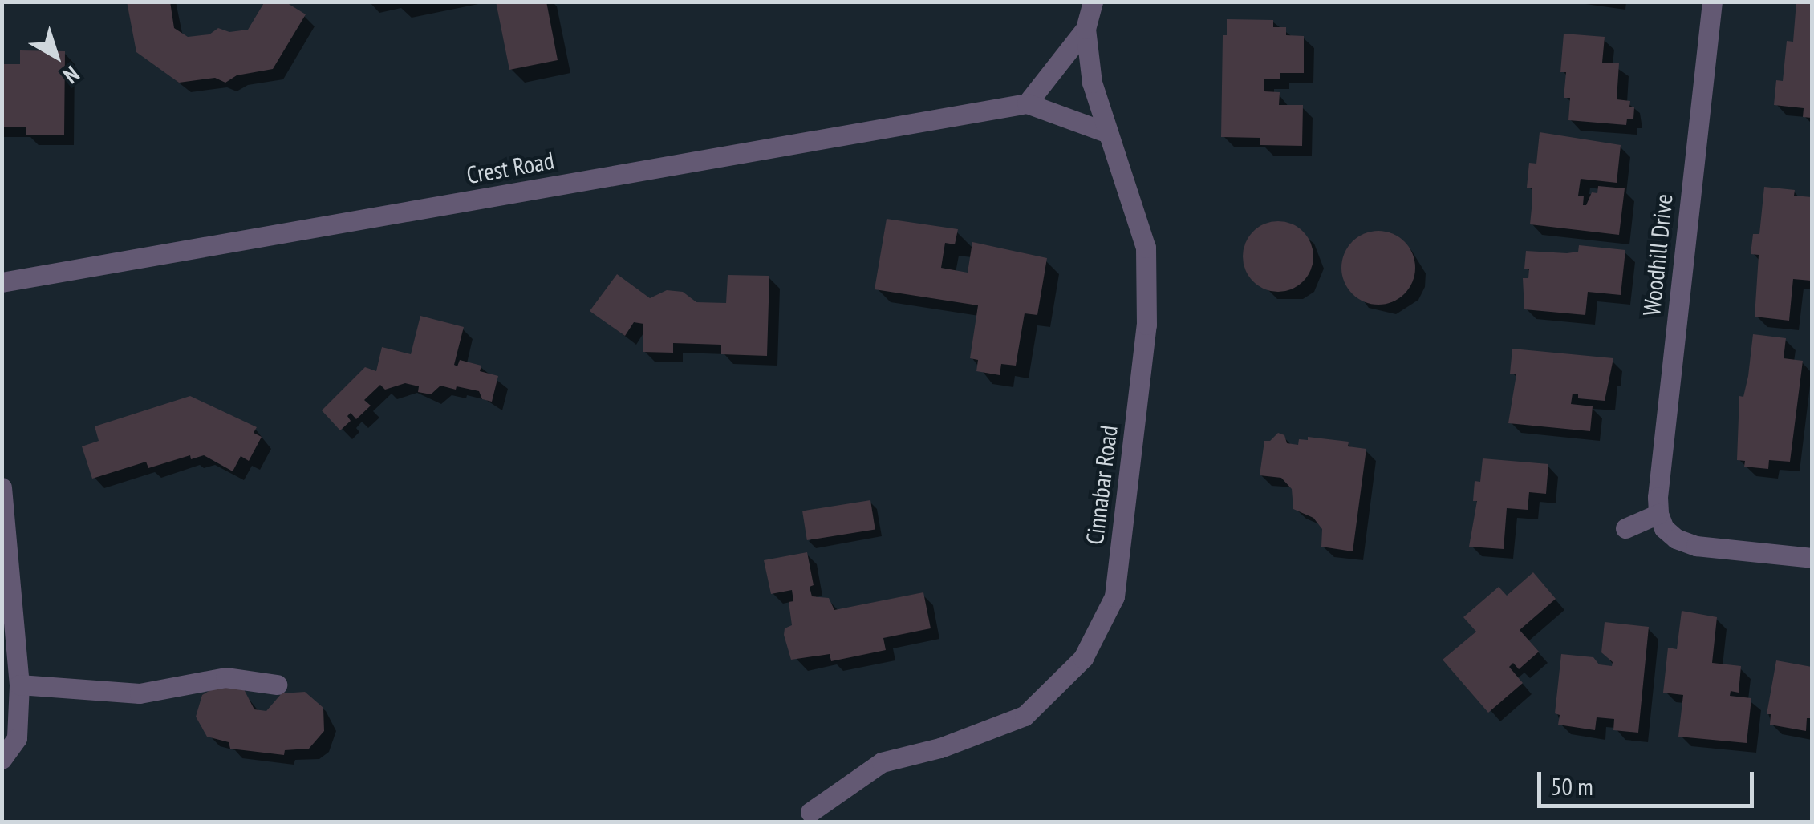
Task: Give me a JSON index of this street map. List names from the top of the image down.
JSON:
{
  "streets": {
    "street": ["Crest Road", "Woodhill Drive", "Cinnabar Road"]
  },
  "crossings": [
    ["Crest Road", "Cinnabar Road"]
  ],
  "scale_bar": "50 m",
  "north": "bottom right"
}
